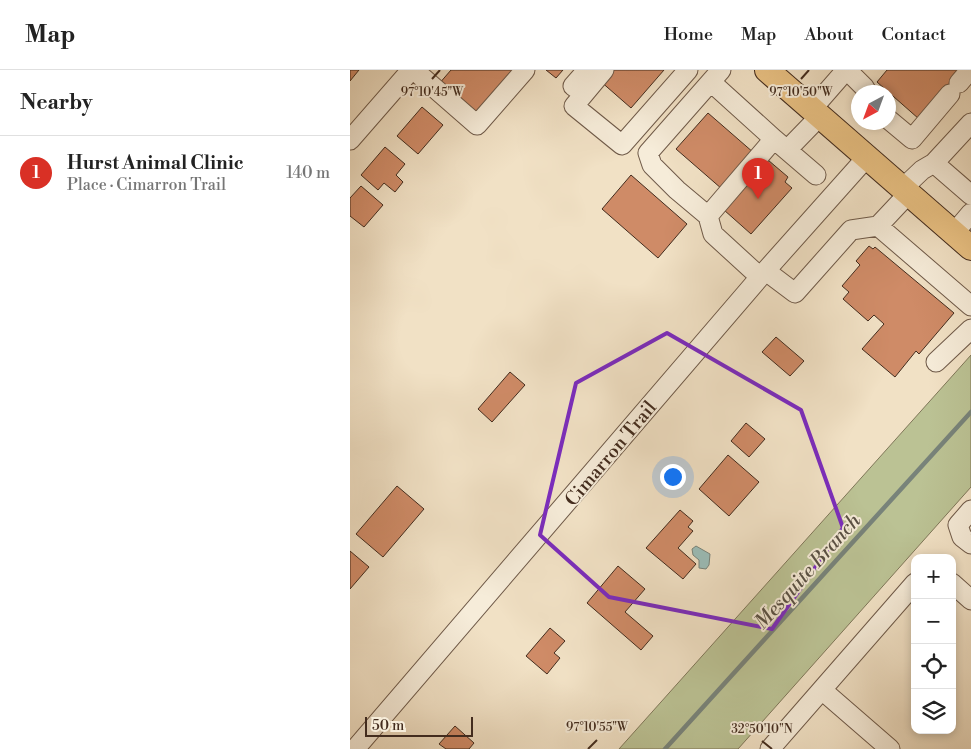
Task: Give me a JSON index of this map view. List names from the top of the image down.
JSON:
{
  "streets": {
    "street": ["Cimarron Trail"]
  },
  "water": ["Mesquite Branch"],
  "scale_bar": "50 m",
  "north": "bottom left",
  "page": {
    "header": "Map",
    "nav": [
      "Home",
      "Map",
      "About",
      "Contact"
    ],
    "heading": "Nearby",
    "list": [
      {
        "mark": "1",
        "name": "Hurst Animal Clinic",
        "note": "Place · Cimarron Trail",
        "value": "140 m"
      }
    ],
    "pins": "1",
    "map_buttons": ["+", "−"],
    "scale": "50 m"
  },
  "coordinates": [
    "97°10'45\"W",
    "97°10'50\"W",
    "97°10'55\"W",
    "32°50'10\"N"
  ]
}
